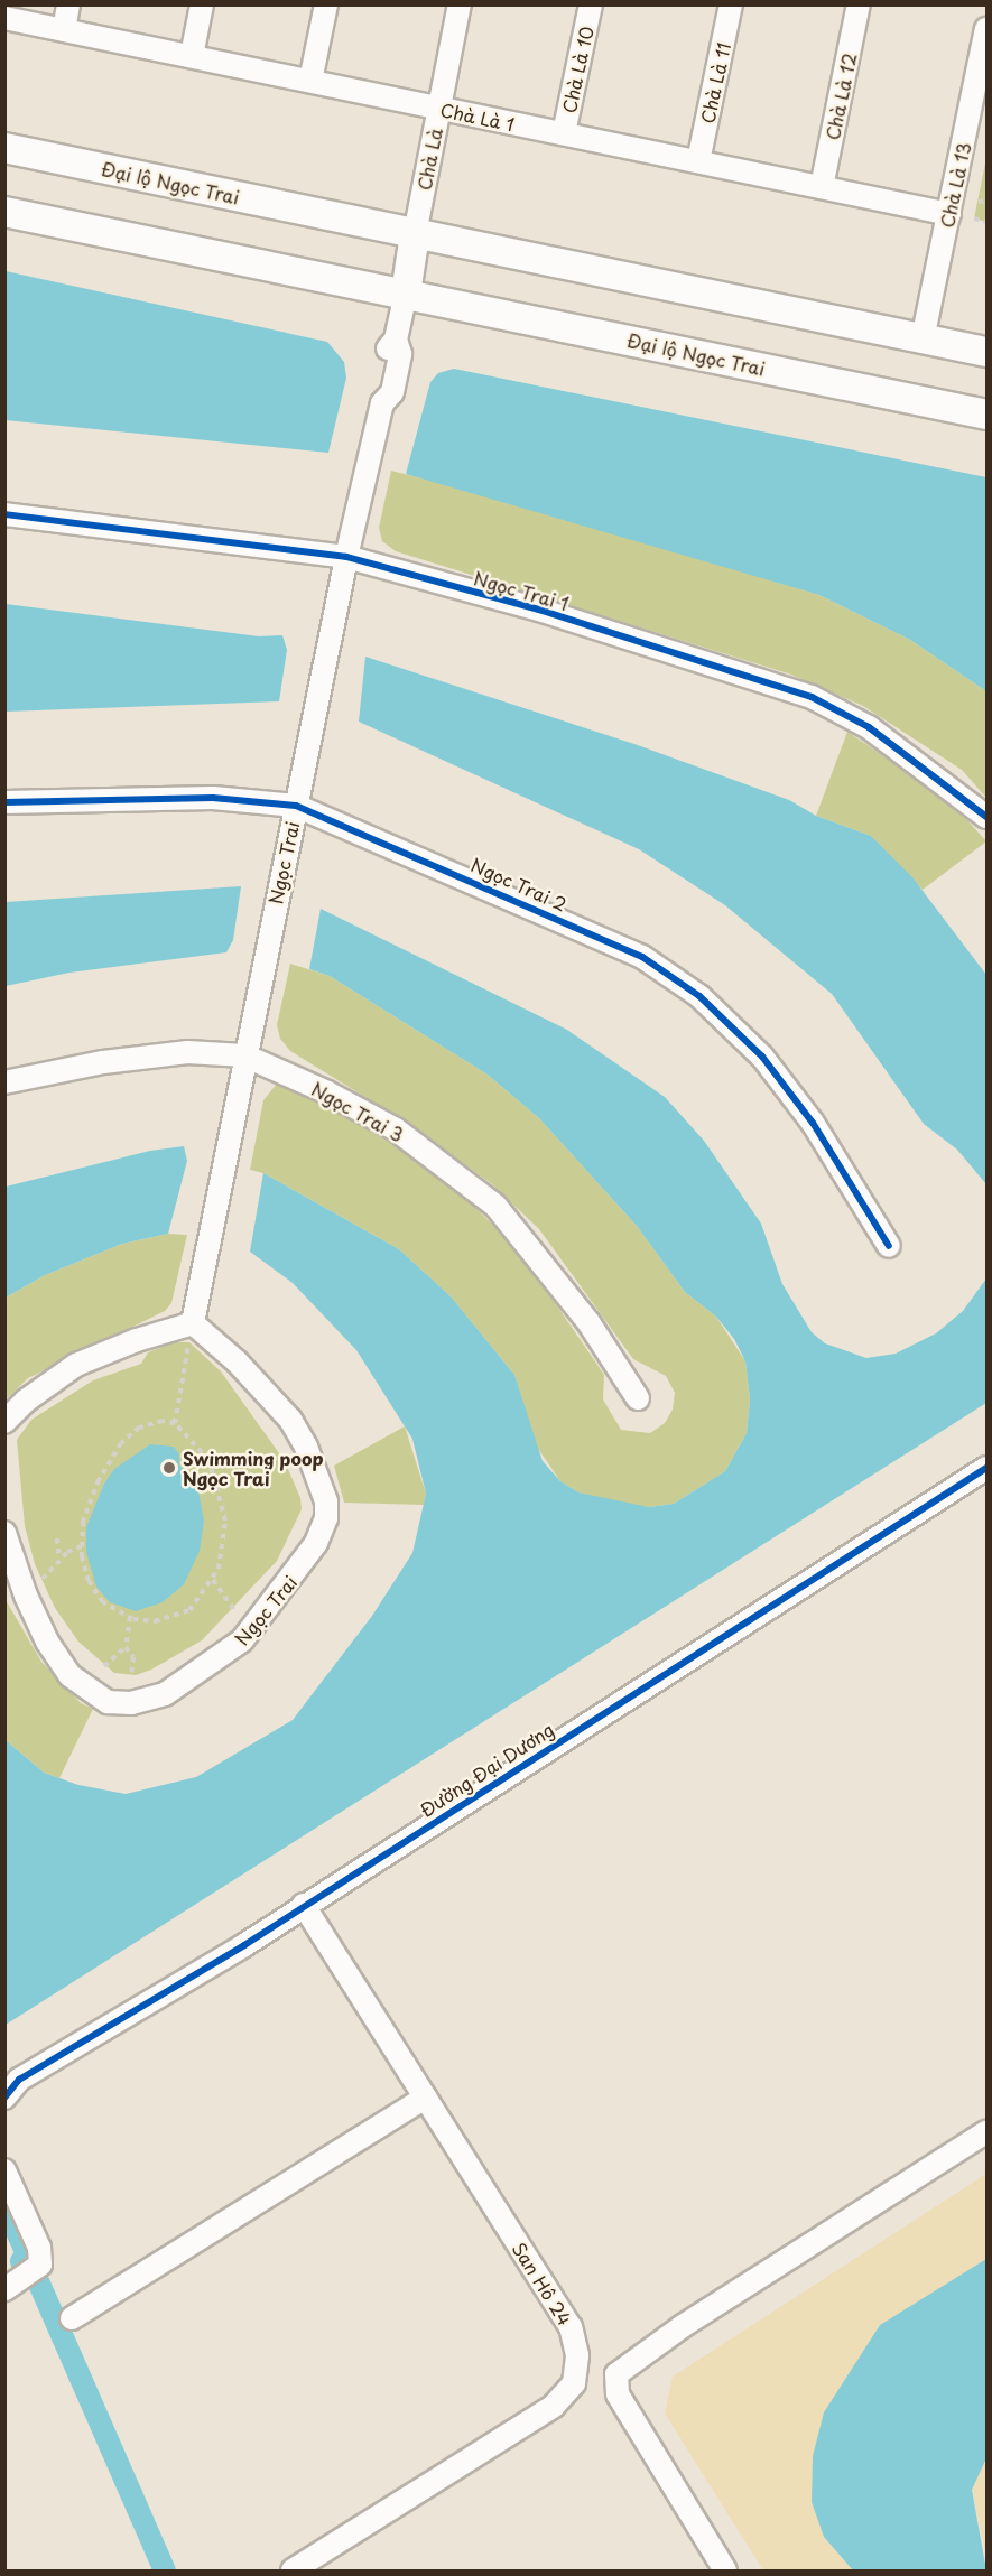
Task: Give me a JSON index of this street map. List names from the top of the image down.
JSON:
{
  "streets": {
    "main road": ["Đại lộ Ngọc Trai"],
    "street": [
      "Chà Là 10",
      "Chà Là 11",
      "Chà Là 12",
      "Chà Là 1",
      "Chà Là",
      "Chà Là 13",
      "Ngọc Trai 1",
      "Ngọc Trai",
      "Ngọc Trai 2",
      "Ngọc Trai 3",
      "Đường Đại Dương",
      "San Hô 24"
    ]
  },
  "crossings": [
    ["Chà Là 10", "Chà Là 1"],
    ["Chà Là 11", "Chà Là 1"],
    ["Chà Là 12", "Chà Là 1"],
    ["Chà Là 1", "Chà Là"],
    ["Chà Là 1", "Chà Là 13"],
    ["Chà Là", "Đại lộ Ngọc Trai"],
    ["Đại lộ Ngọc Trai", "Chà Là 13"],
    ["Đại lộ Ngọc Trai", "Ngọc Trai"],
    ["Ngọc Trai 1", "Ngọc Trai"],
    ["Ngọc Trai", "Ngọc Trai 2"],
    ["Ngọc Trai", "Ngọc Trai 3"],
    ["Đường Đại Dương", "San Hô 24"]
  ],
  "places": ["Swimming poop Ngọc Trai"]
}
